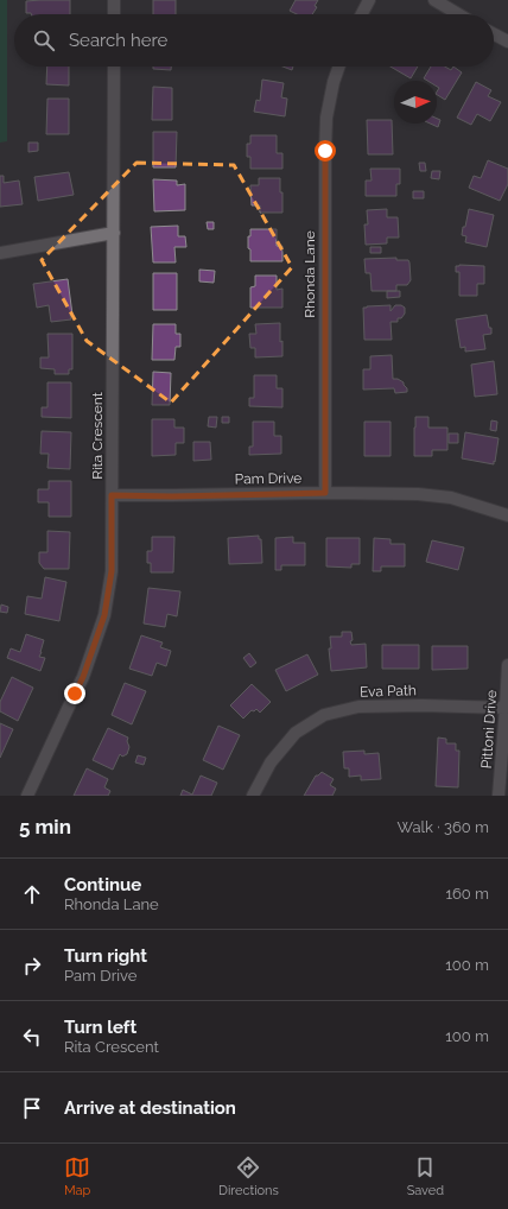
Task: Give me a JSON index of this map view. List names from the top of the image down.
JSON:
{
  "streets": {
    "street": [
      "Rhonda Lane",
      "Rita Crescent",
      "Pam Drive",
      "Eva Path",
      "Pittoni Drive"
    ]
  },
  "crossings": [
    ["Rhonda Lane", "Pam Drive"],
    ["Rita Crescent", "Pam Drive"],
    ["Eva Path", "Pittoni Drive"]
  ],
  "north": "right",
  "page": {
    "search": "Search here",
    "heading": ["5 min", "Walk · 360 m"],
    "list": [
      ["Continue", "Rhonda Lane", "160 m"],
      ["Turn right", "Pam Drive", "100 m"],
      ["Turn left", "Rita Crescent", "100 m"],
      "Arrive at destination"
    ],
    "nav": ["Map", "Directions", "Saved"]
  }
}
